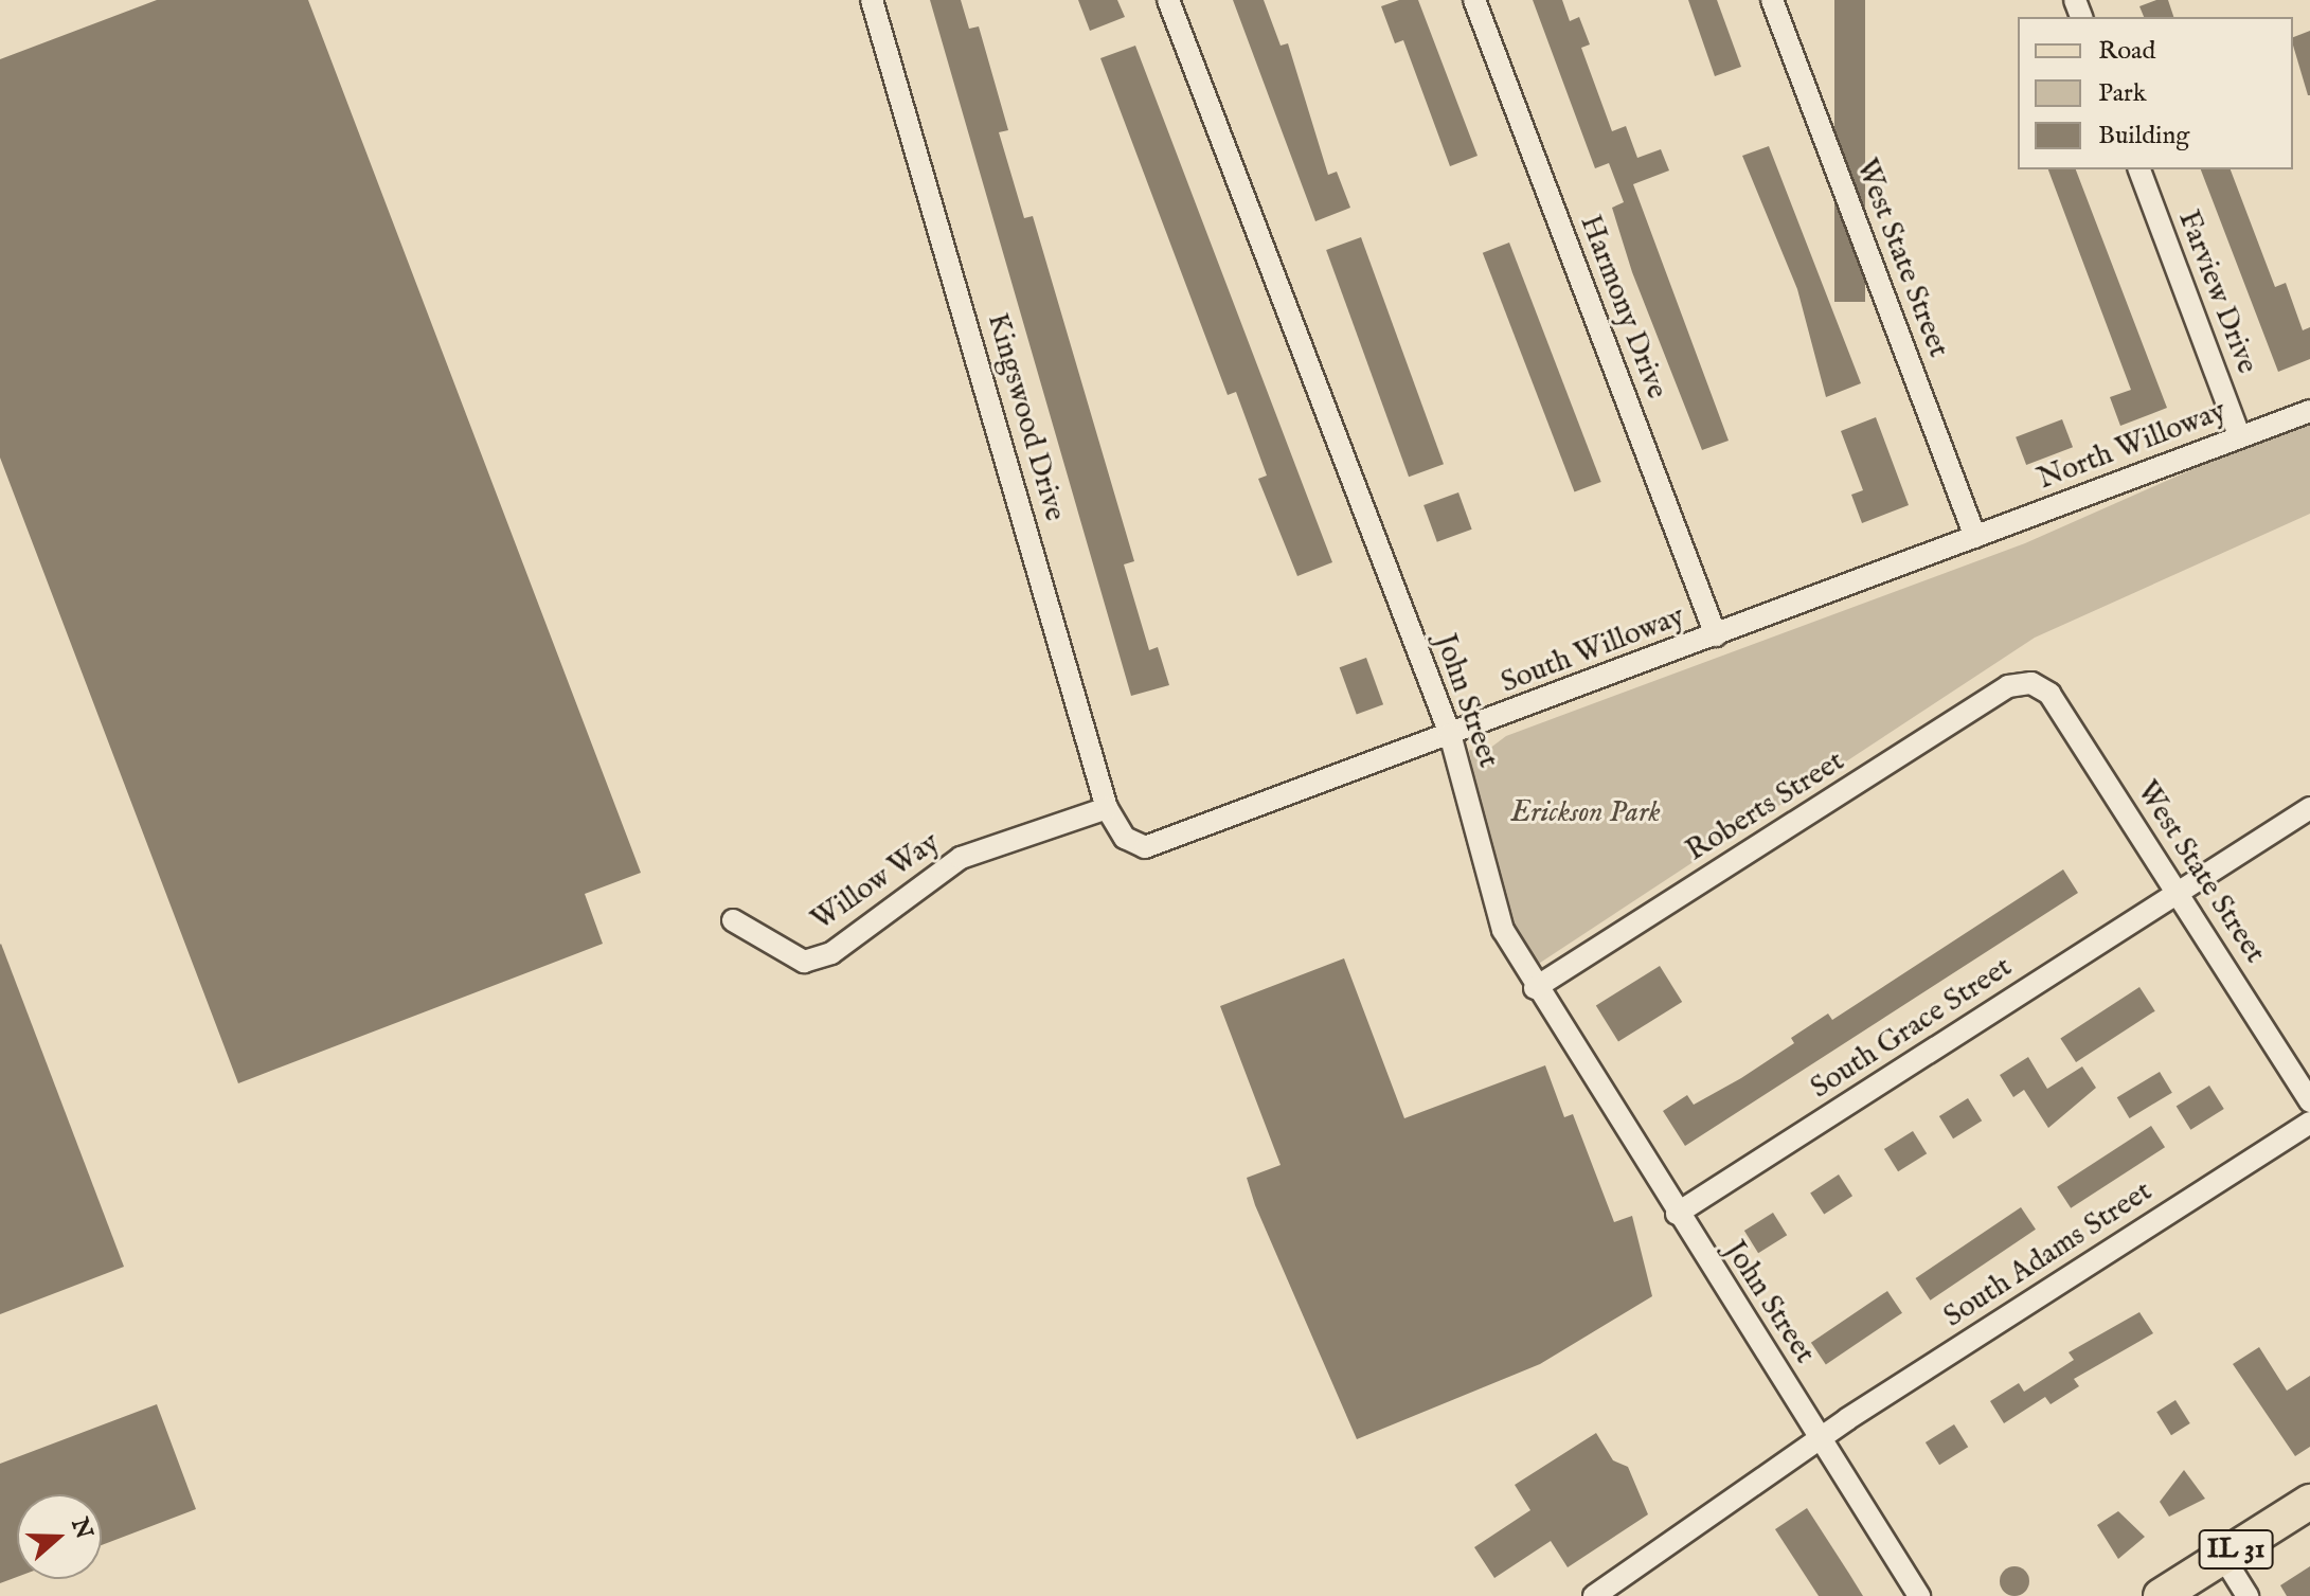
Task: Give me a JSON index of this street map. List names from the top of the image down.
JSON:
{
  "streets": {
    "main road": ["IL 31"],
    "street": [
      "West State Street",
      "Farview Drive",
      "Harmony Drive",
      "Kingswood Drive",
      "North Willoway",
      "South Willoway",
      "John Street",
      "Roberts Street",
      "Willow Way",
      "South Grace Street",
      "South Adams Street"
    ]
  },
  "crossings": [
    ["West State Street", "North Willoway"],
    ["West State Street", "South Willoway"],
    ["West State Street", "Roberts Street"],
    ["West State Street", "South Grace Street"],
    ["Farview Drive", "North Willoway"],
    ["Harmony Drive", "South Willoway"],
    ["Kingswood Drive", "South Willoway"],
    ["Kingswood Drive", "Willow Way"],
    ["North Willoway", "South Willoway"],
    ["South Willoway", "John Street"],
    ["John Street", "Roberts Street"],
    ["John Street", "South Grace Street"],
    ["John Street", "South Adams Street"]
  ],
  "parks": ["Erickson Park"],
  "legend": ["Road", "Park", "Building"],
  "north": "right"
}
